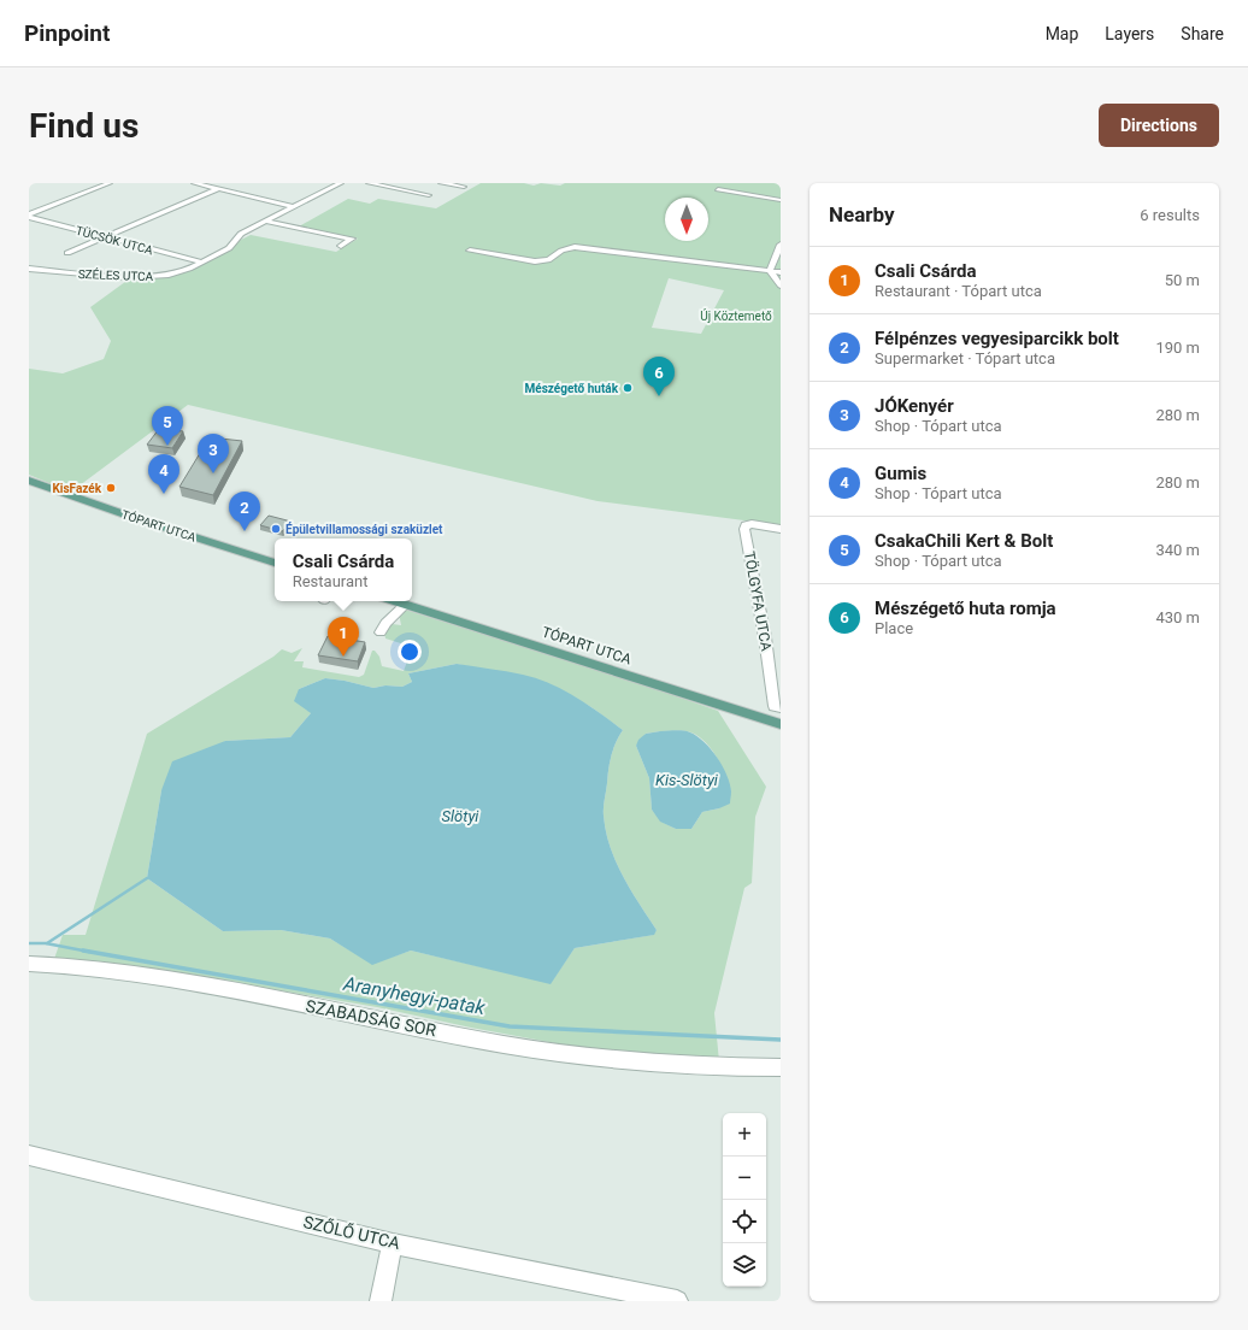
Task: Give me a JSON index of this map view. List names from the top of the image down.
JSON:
{
  "streets": {
    "main road": ["TÓPART UTCA"],
    "street": [
      "TÜCSÖK UTCA",
      "SZÉLES UTCA",
      "TÖLGYFA UTCA",
      "SZABADSÁG SOR",
      "SZŐLŐ UTCA"
    ]
  },
  "crossings": [
    ["TÜCSÖK UTCA", "SZÉLES UTCA"]
  ],
  "water": ["Kis-Slötyi", "Slötyi", "Aranyhegyi-patak"],
  "parks": ["Új Köztemető"],
  "places": ["Mészégető huták", "KisFazék", "Épületvillamossági szaküzlet"],
  "north": "bottom",
  "page": {
    "header": "Pinpoint",
    "nav": ["Map", "Layers", "Share"],
    "buttons": "Directions",
    "title": "Find us",
    "heading": ["Nearby", "6 results"],
    "list": [
      {
        "mark": "1",
        "name": "Csali Csárda",
        "note": "Restaurant · Tópart utca",
        "value": "50 m"
      },
      {
        "mark": "2",
        "name": "Félpénzes vegyesiparcikk bolt",
        "note": "Supermarket · Tópart utca",
        "value": "190 m"
      },
      {
        "mark": "3",
        "name": "JÓKenyér",
        "note": "Shop · Tópart utca",
        "value": "280 m"
      },
      {
        "mark": "4",
        "name": "Gumis",
        "note": "Shop · Tópart utca",
        "value": "280 m"
      },
      {
        "mark": "5",
        "name": "CsakaChili Kert & Bolt",
        "note": "Shop · Tópart utca",
        "value": "340 m"
      },
      {
        "mark": "6",
        "name": "Mészégető huta romja",
        "note": "Place",
        "value": "430 m"
      }
    ],
    "pins": [
      "6",
      "5",
      "3",
      "4",
      "2",
      "1"
    ],
    "popup": ["Csali Csárda", "Restaurant"],
    "map_buttons": ["+", "−"]
  }
}
